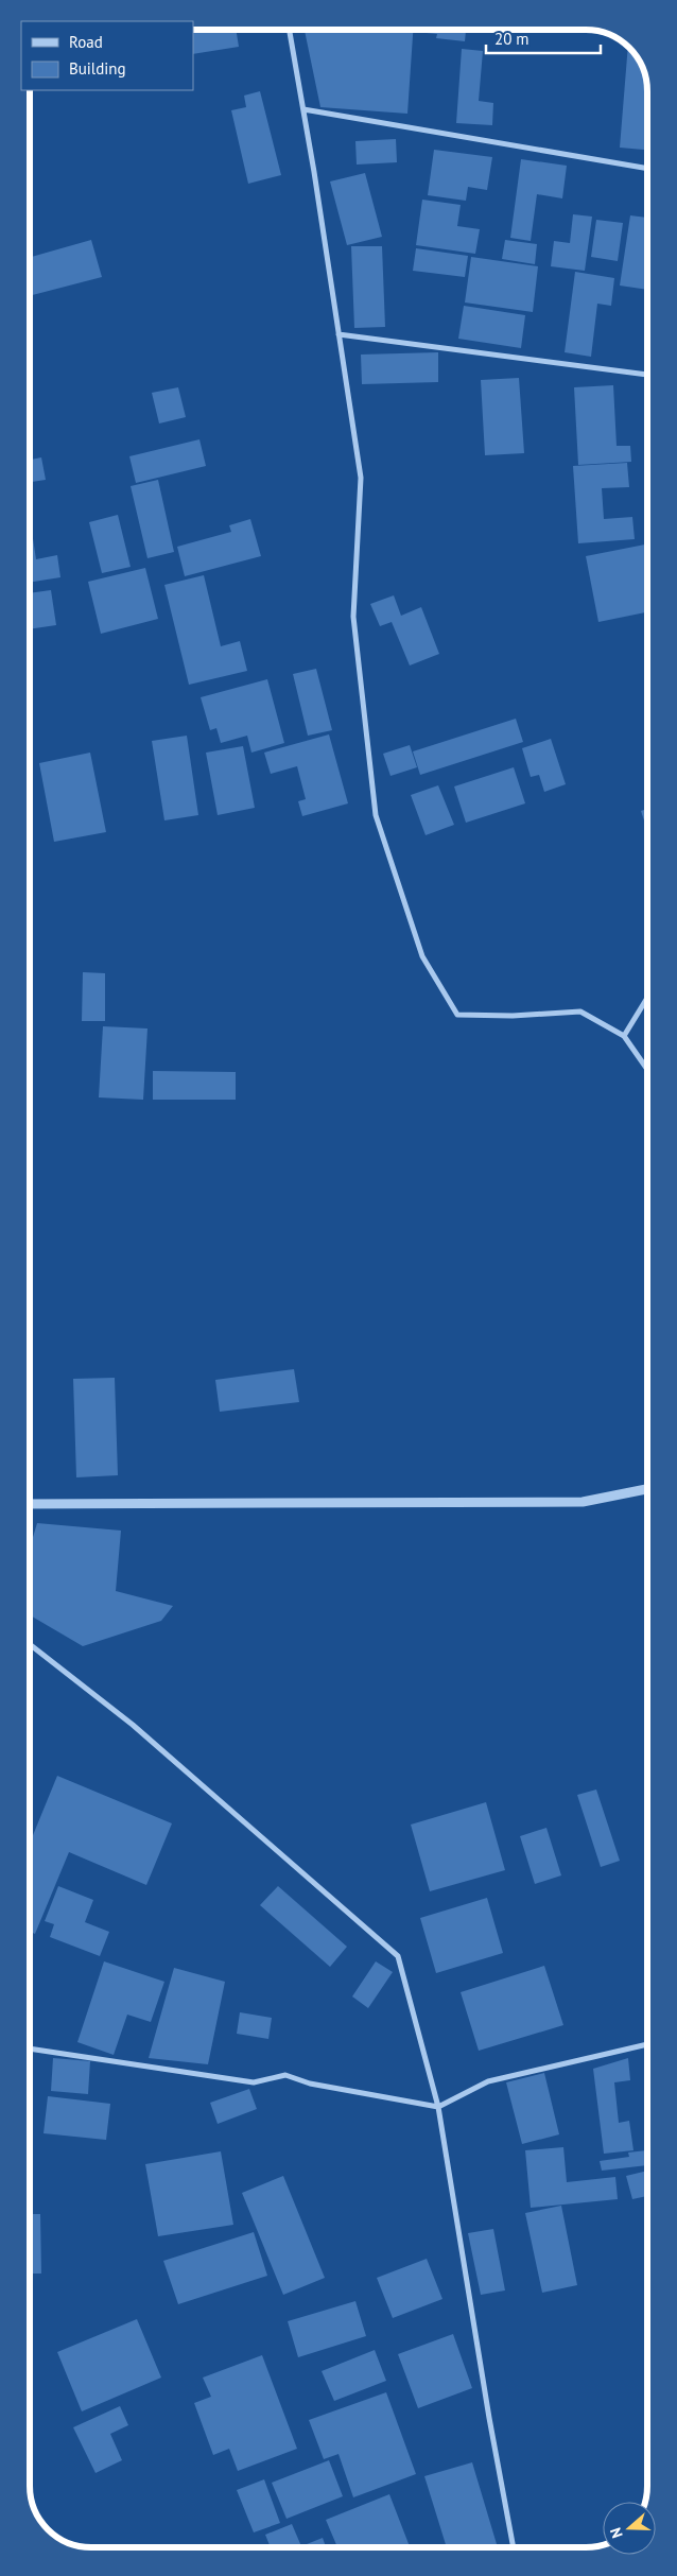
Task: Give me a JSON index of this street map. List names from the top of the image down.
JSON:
{
  "legend": ["Road", "Building"],
  "scale_bar": "20 m",
  "north": "left"
}
